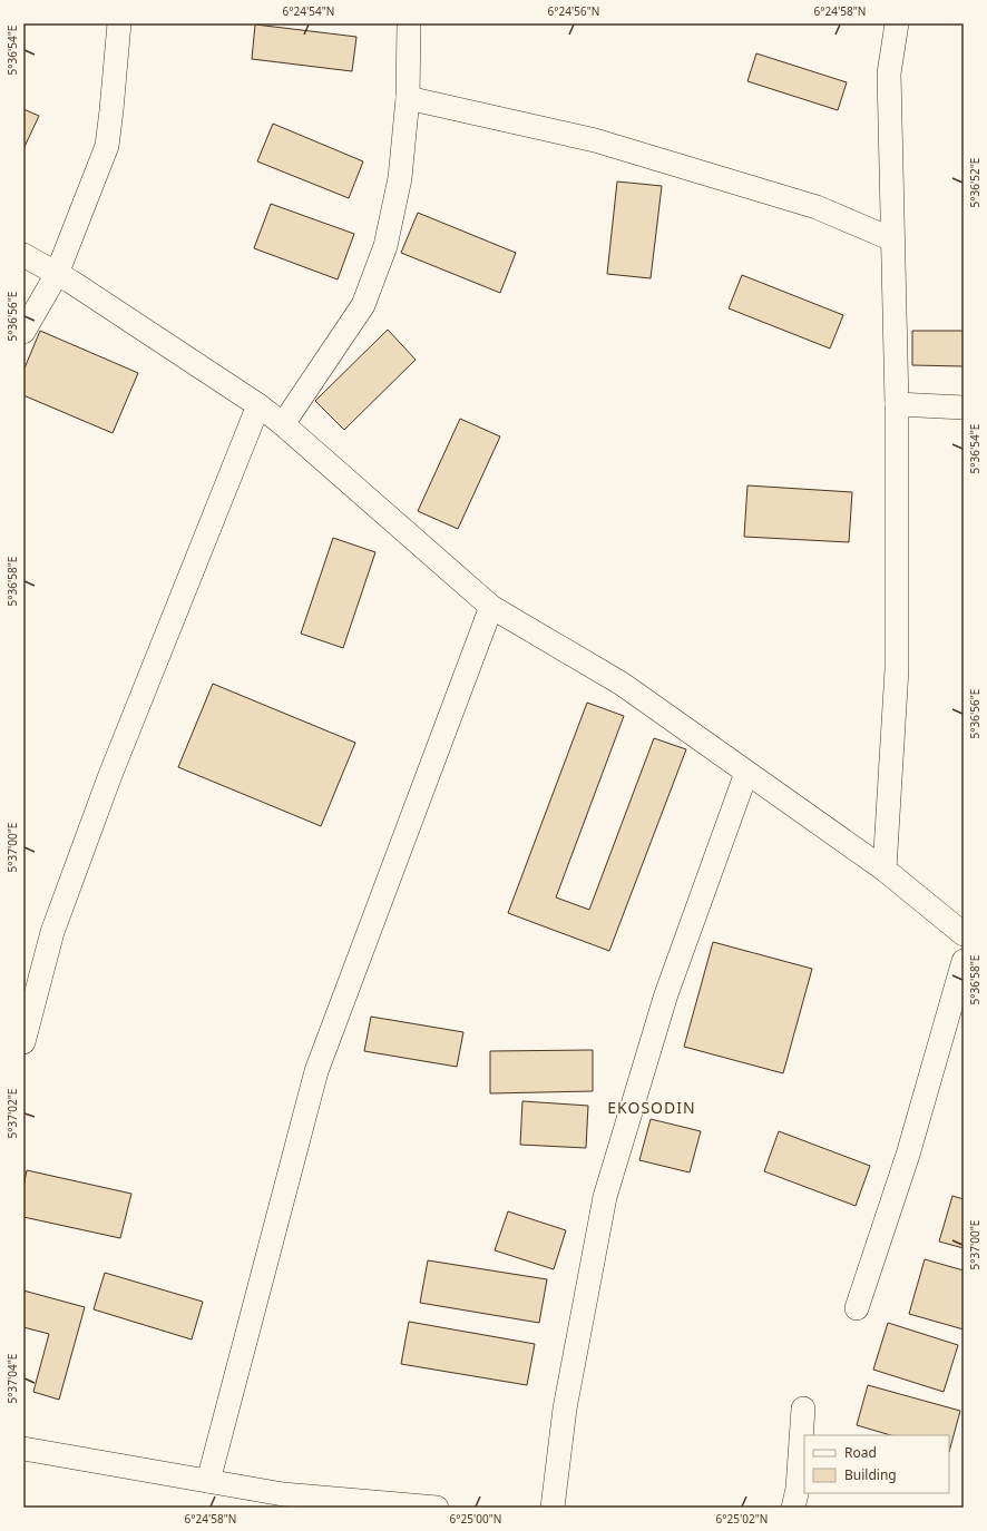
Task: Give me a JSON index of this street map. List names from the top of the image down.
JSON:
{
  "districts": ["EKOSODIN"],
  "legend": ["Road", "Building"],
  "coordinates": [
    "6°24'54\"N",
    "6°24'56\"N",
    "6°24'58\"N",
    "5°36'54\"E",
    "5°36'52\"E",
    "5°36'56\"E",
    "5°36'58\"E",
    "5°37'00\"E",
    "5°37'02\"E",
    "5°37'04\"E",
    "6°25'00\"N",
    "6°25'02\"N"
  ]
}
